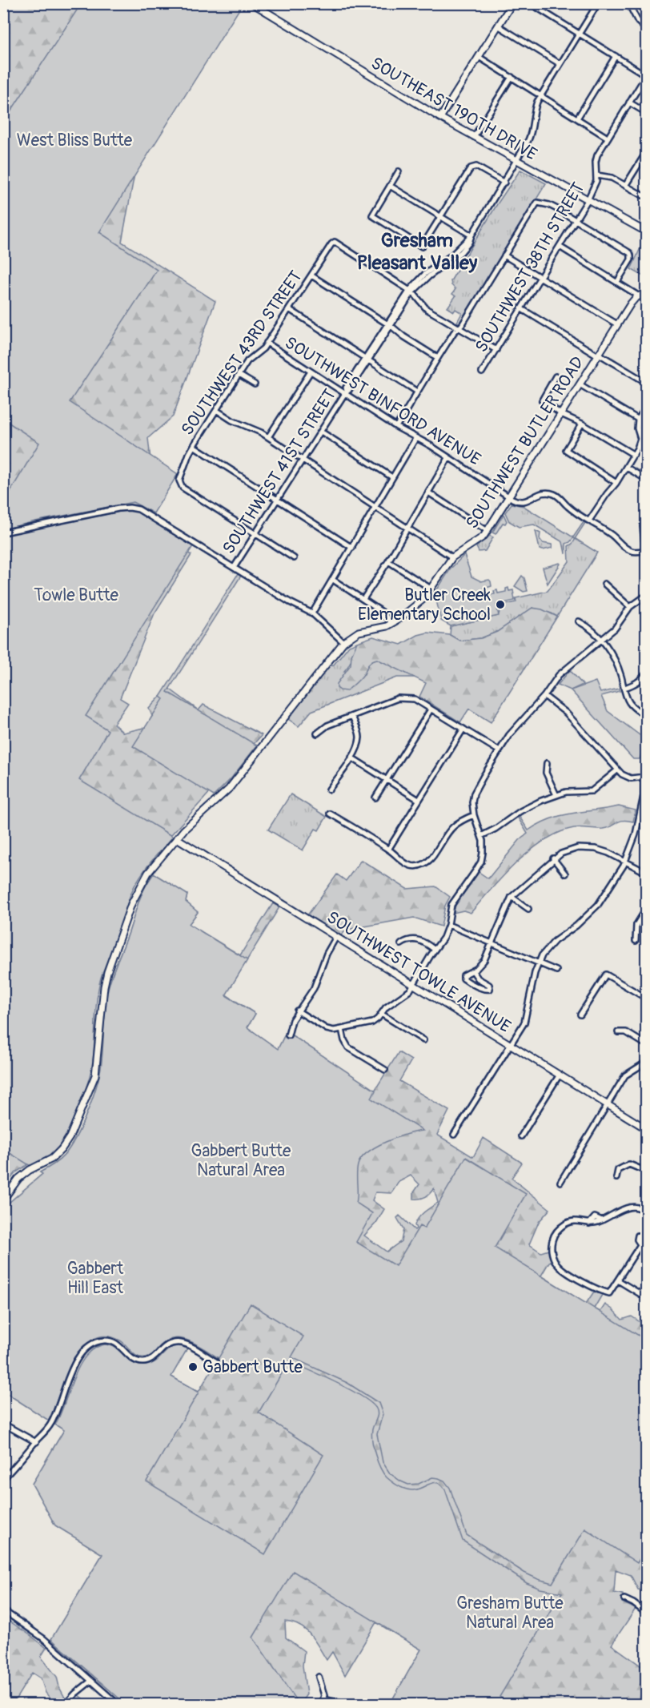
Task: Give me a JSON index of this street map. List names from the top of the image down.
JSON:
{
  "streets": {
    "main road": ["SOUTHEAST 190TH DRIVE", "SOUTHWEST BUTLER ROAD", "SOUTHWEST TOWLE AVENUE"],
    "street": [
      "SOUTHWEST 38TH STREET",
      "SOUTHWEST 43RD STREET",
      "SOUTHWEST BINFORD AVENUE",
      "SOUTHWEST 41ST STREET"
    ]
  },
  "crossings": [
    ["SOUTHEAST 190TH DRIVE", "SOUTHWEST 38TH STREET"],
    ["SOUTHEAST 190TH DRIVE", "SOUTHWEST 41ST STREET"],
    ["SOUTHWEST 43RD STREET", "SOUTHWEST BINFORD AVENUE"],
    ["SOUTHWEST 43RD STREET", "SOUTHWEST 41ST STREET"],
    ["SOUTHWEST BINFORD AVENUE", "SOUTHWEST BUTLER ROAD"],
    ["SOUTHWEST BINFORD AVENUE", "SOUTHWEST 41ST STREET"],
    ["SOUTHWEST BUTLER ROAD", "SOUTHWEST TOWLE AVENUE"]
  ],
  "districts": ["Gresham Pleasant Valley"],
  "parks": [
    "West Bliss Butte",
    "Towle Butte",
    "Gabbert Butte Natural Area",
    "Gabbert Hill East",
    "Gresham Butte Natural Area"
  ],
  "places": ["Butler Creek Elementary School", "Gabbert Butte"]
}
